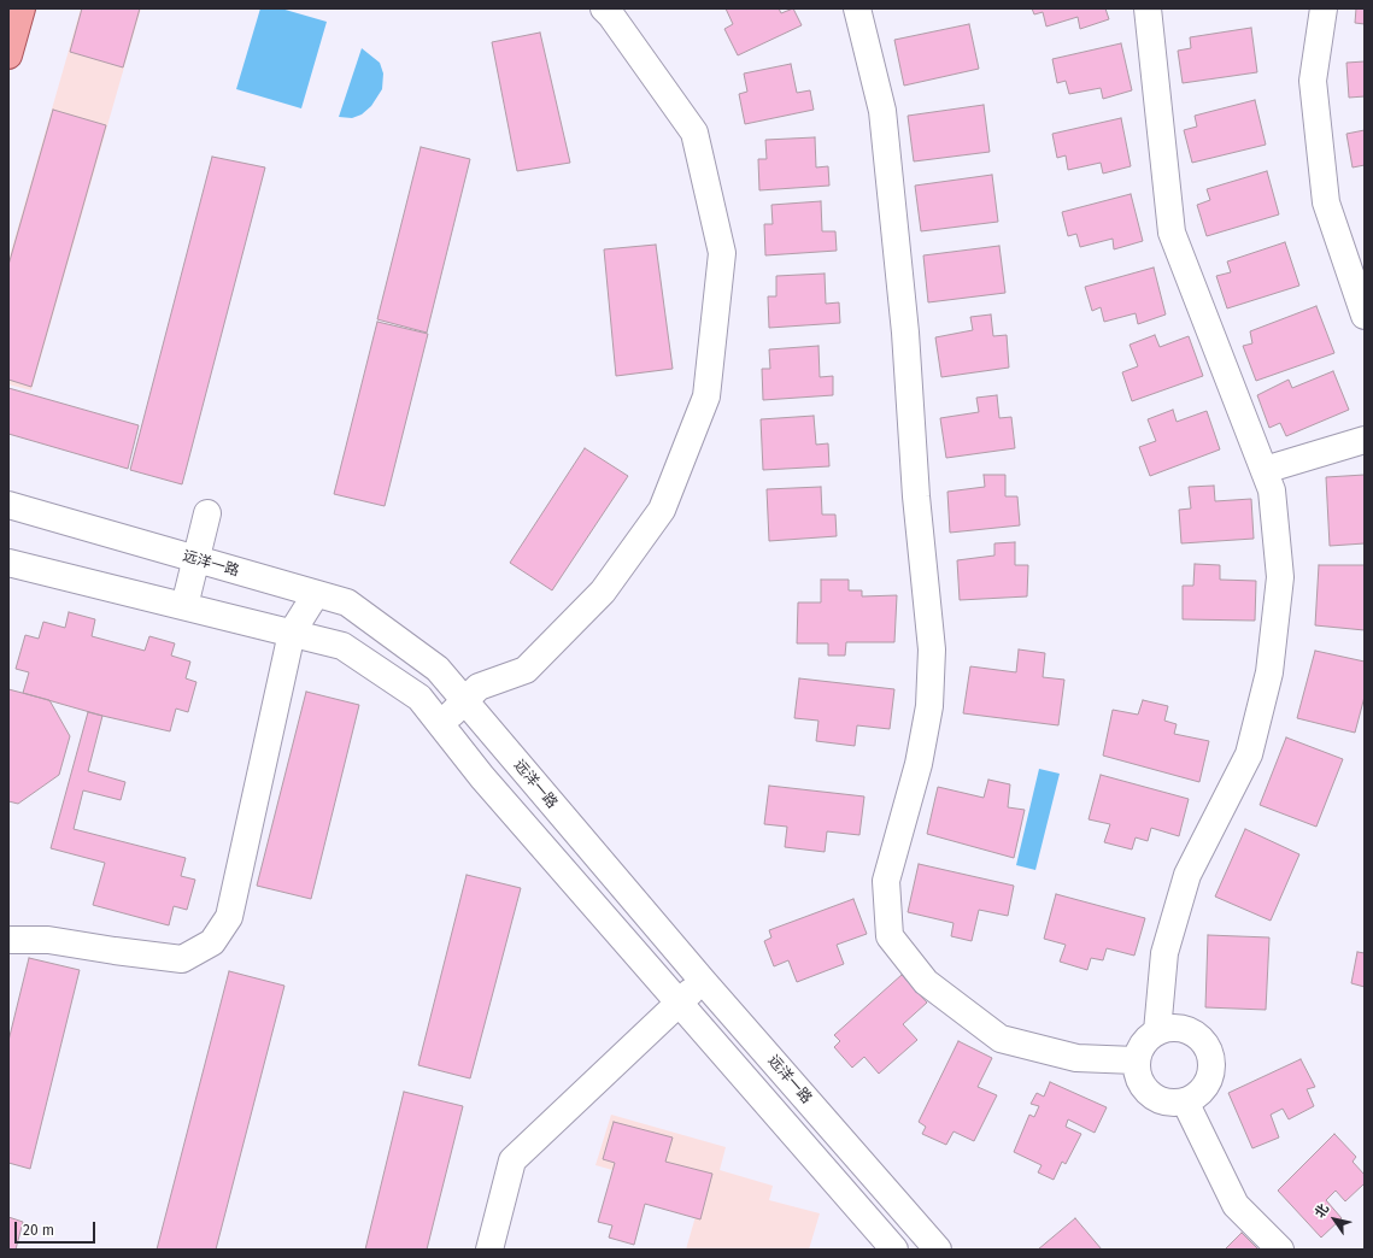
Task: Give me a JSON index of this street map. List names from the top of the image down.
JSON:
{
  "streets": {
    "street": ["远洋一路"]
  },
  "scale_bar": "20 m",
  "north": "top left"
}
